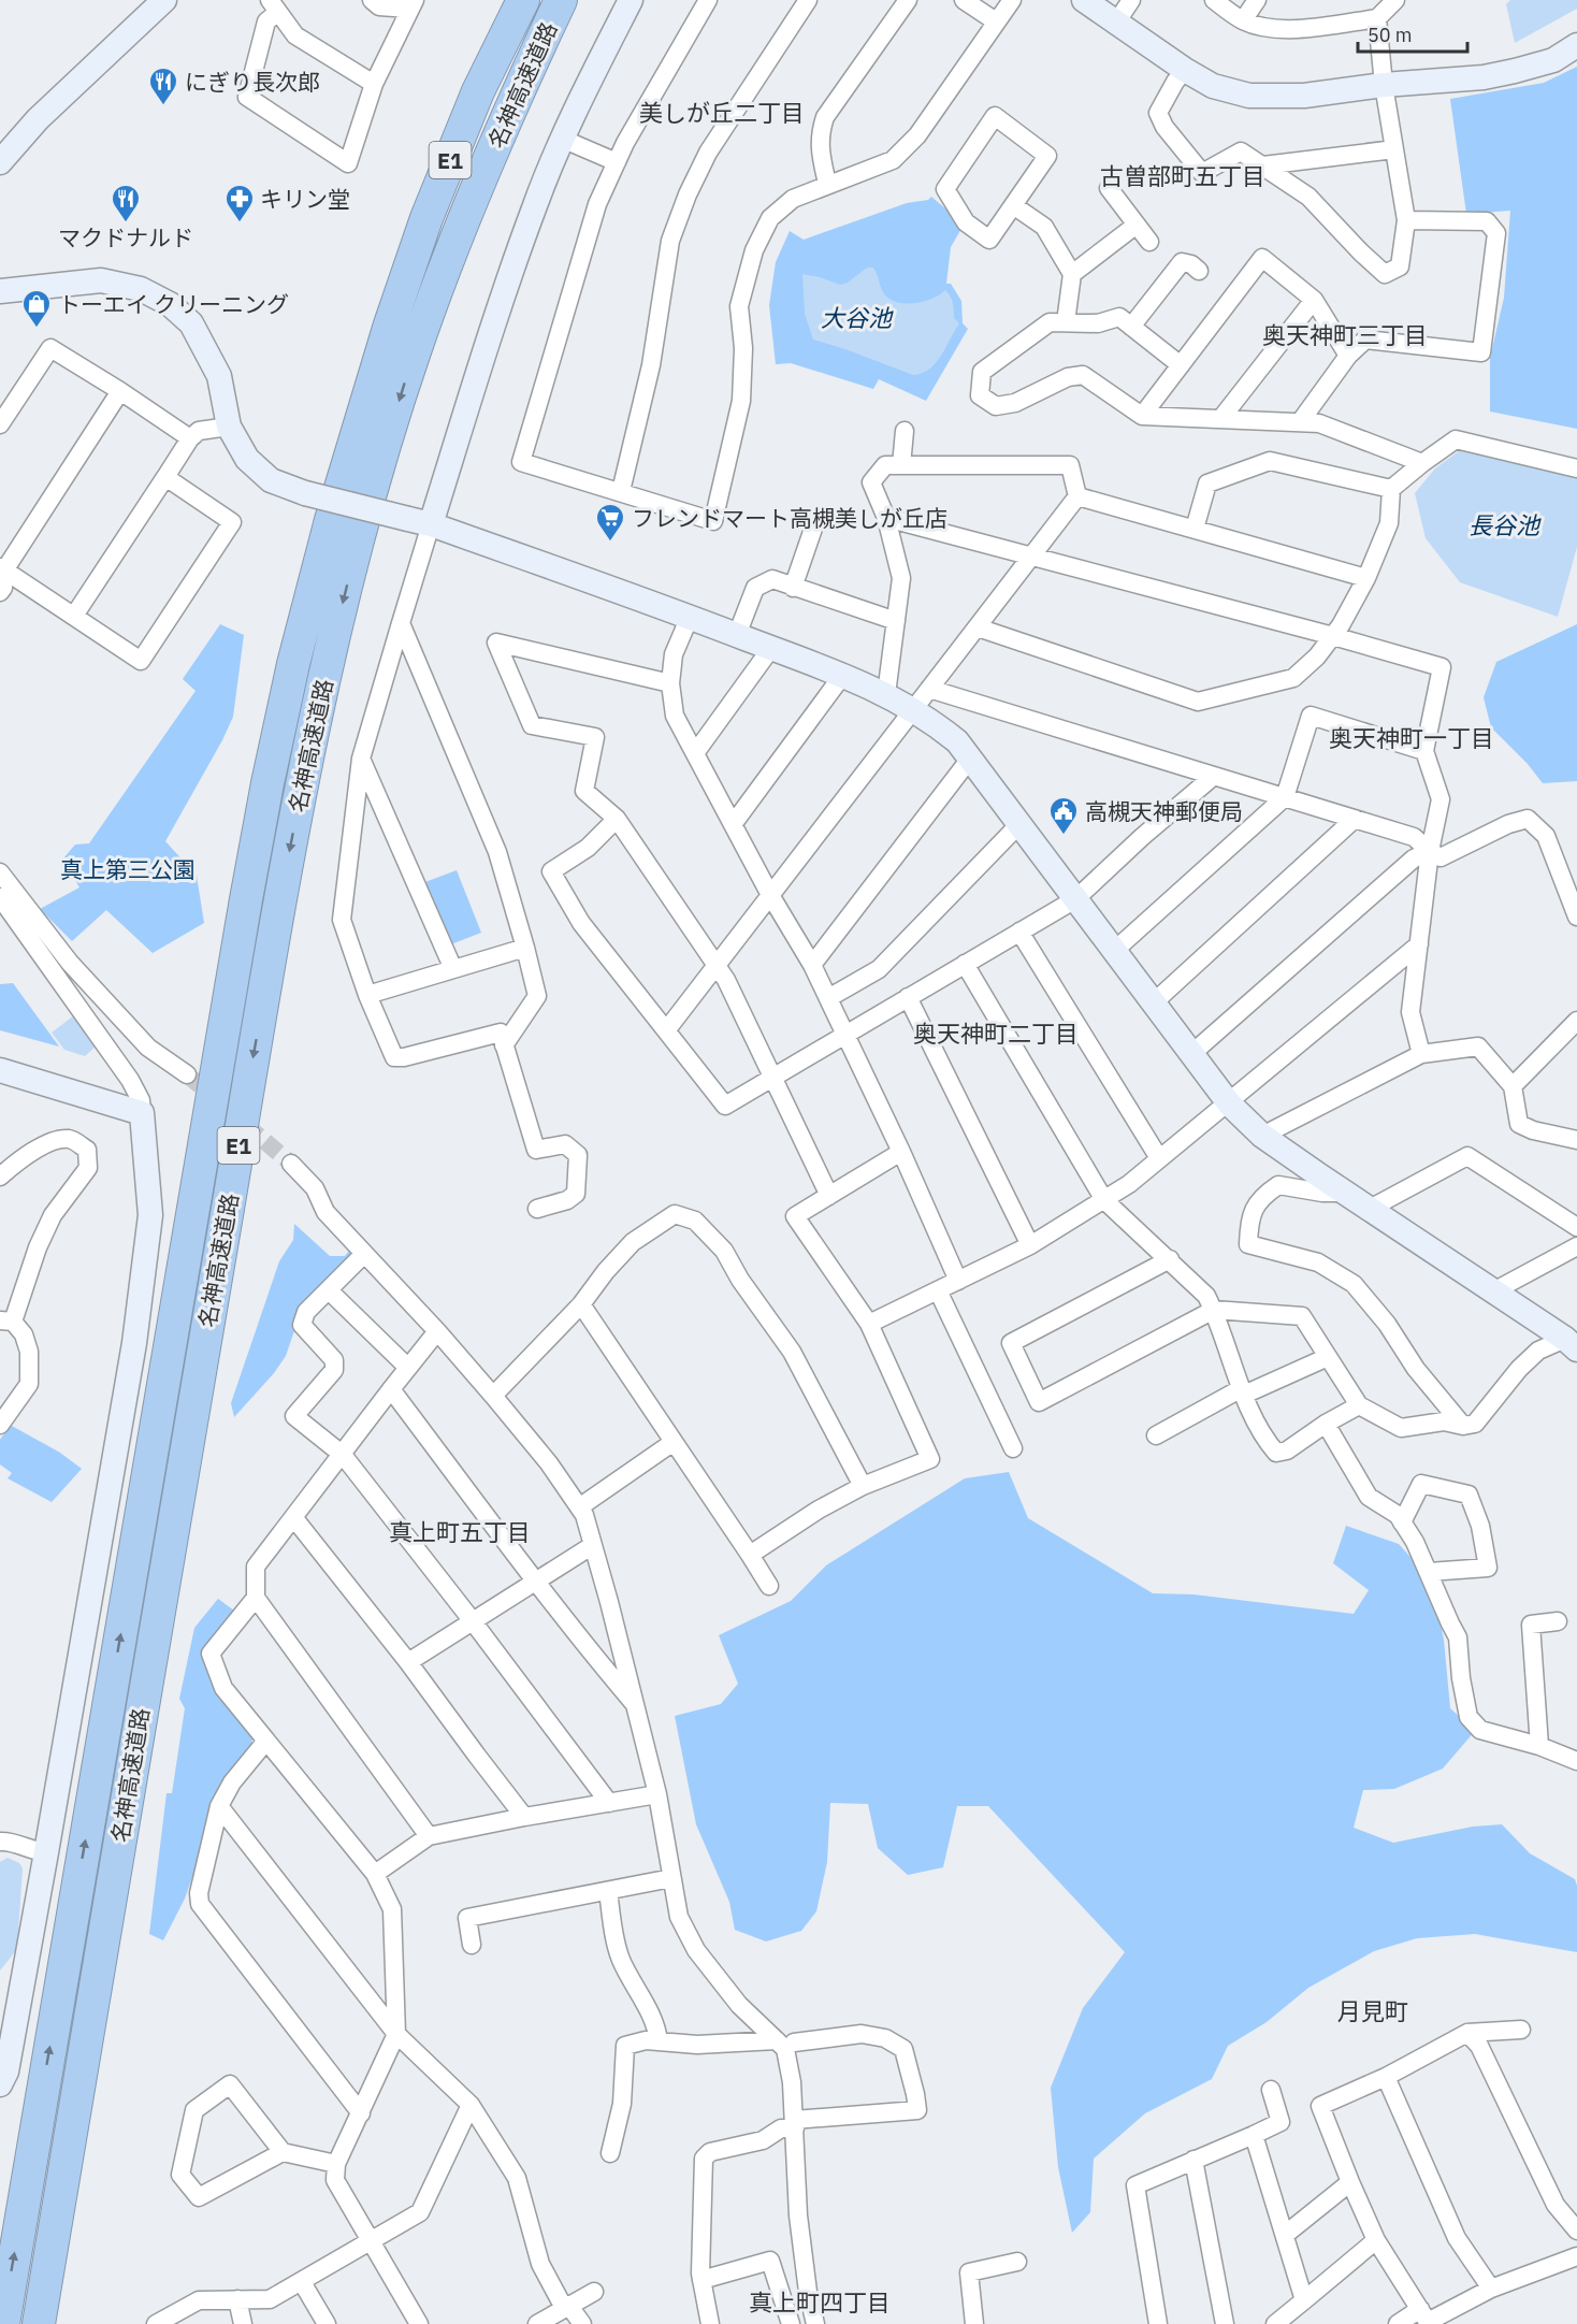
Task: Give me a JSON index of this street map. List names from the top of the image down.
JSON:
{
  "streets": {
    "highway": ["名神高速道路", "E1"]
  },
  "districts": [
    "美しが丘二丁目",
    "古曽部町五丁目",
    "奥天神町三丁目",
    "奥天神町一丁目",
    "奥天神町二丁目",
    "真上町五丁目",
    "月見町",
    "真上町四丁目"
  ],
  "water": ["大谷池", "長谷池"],
  "parks": ["真上第三公園"],
  "places": {
    "restaurant": ["にぎり長次郎", "マクドナルド"],
    "pharmacy": ["キリン堂"],
    "shop": ["トーエイ クリーニング"],
    "supermarket": ["フレンドマート高槻美しが丘店"],
    "public building": ["高槻天神郵便局"]
  },
  "scale_bar": "50 m"
}
